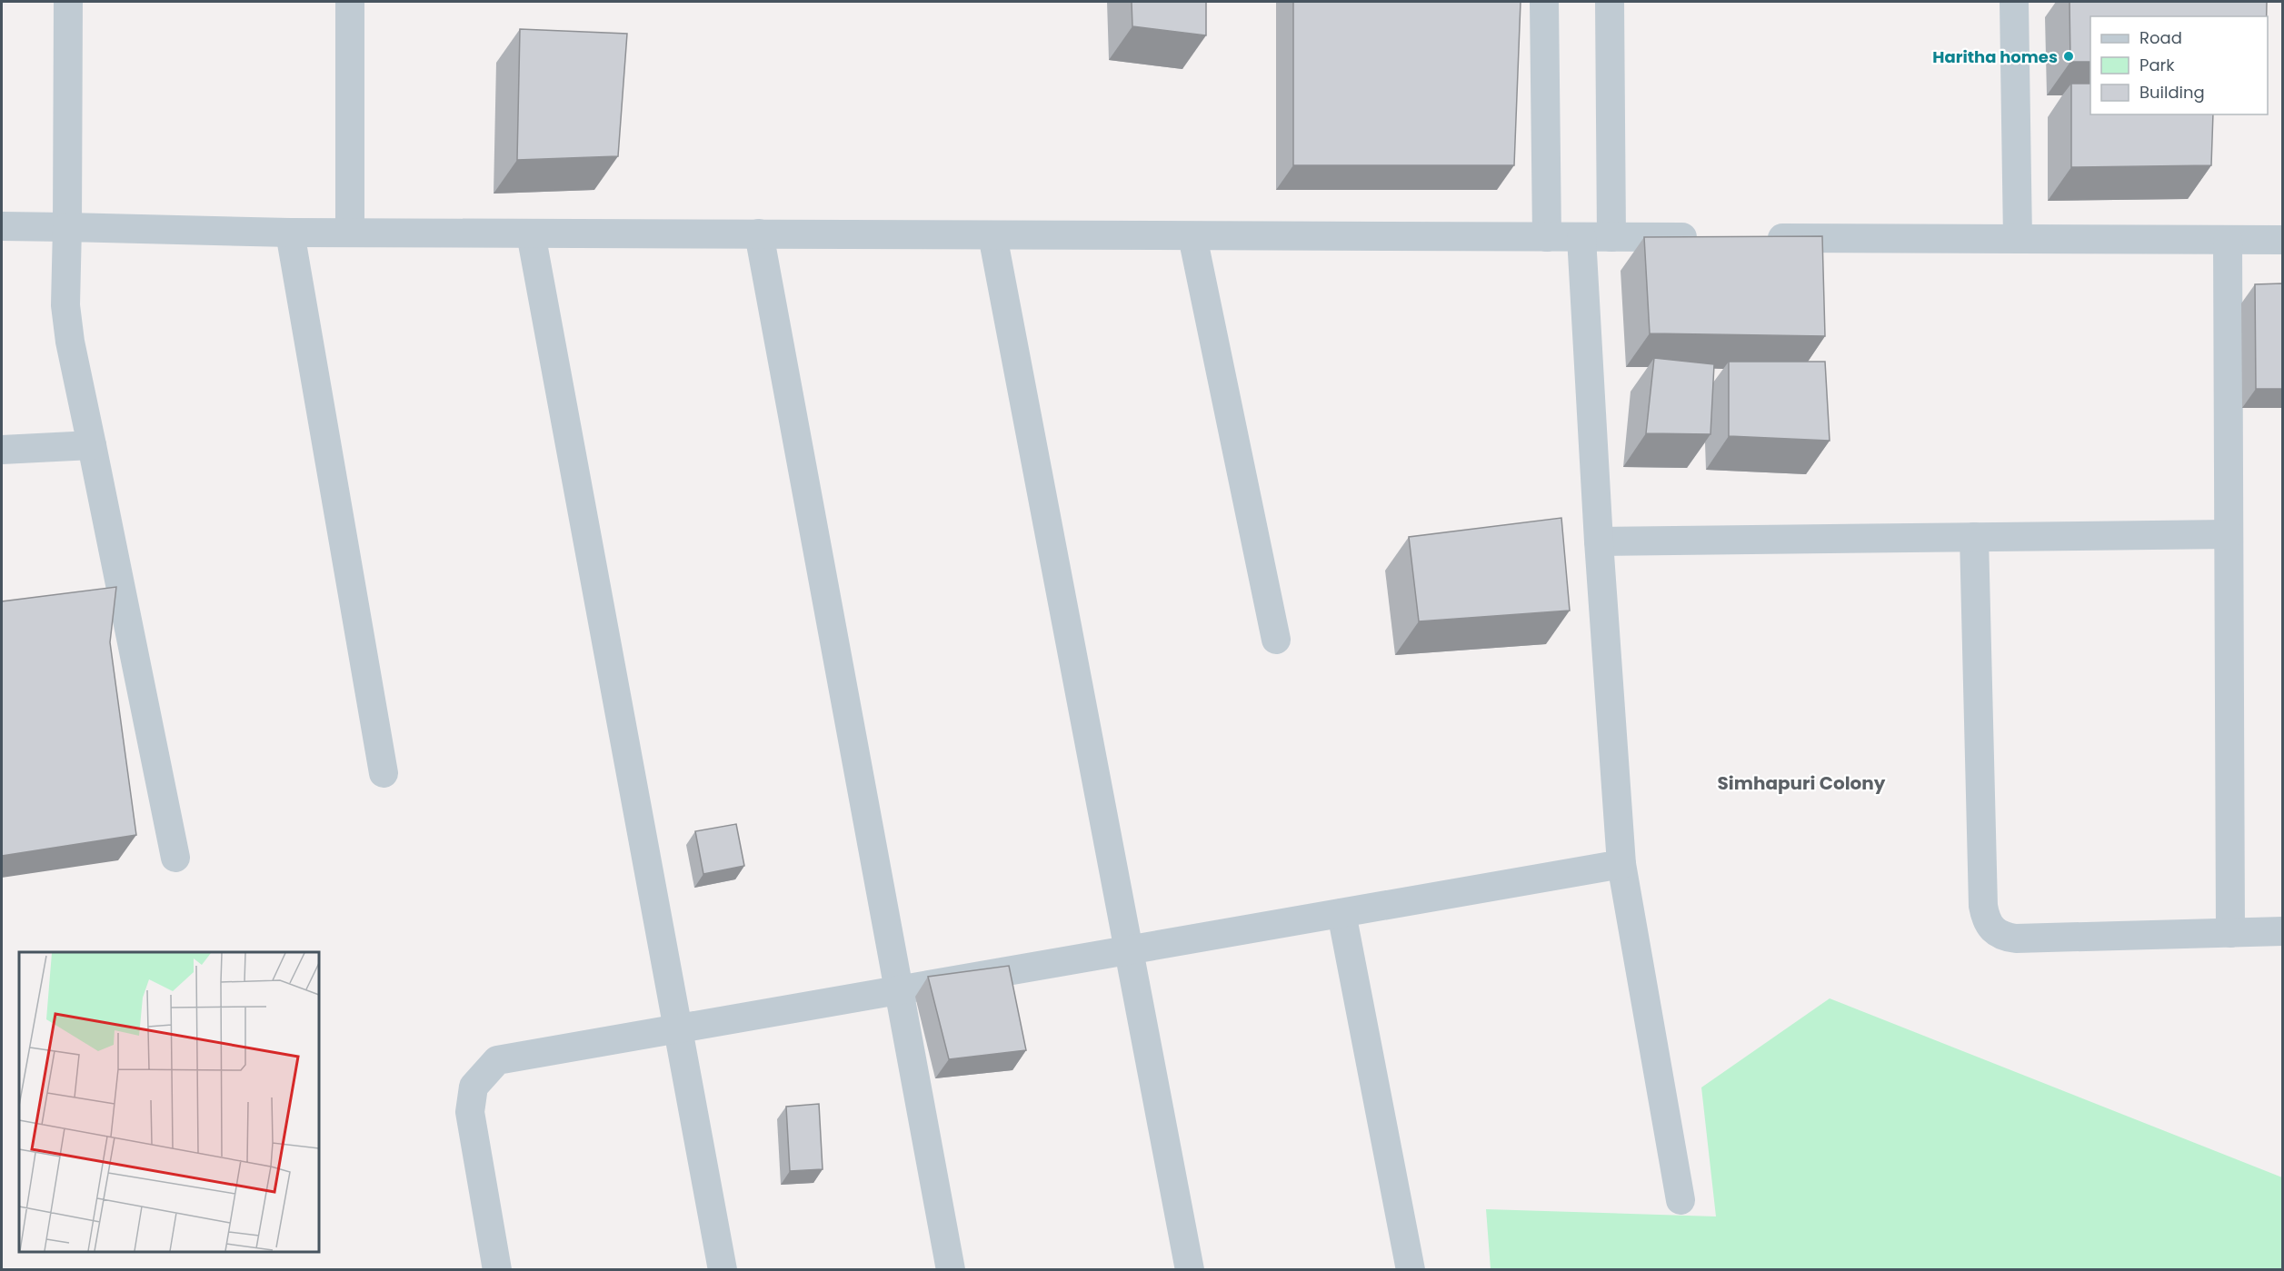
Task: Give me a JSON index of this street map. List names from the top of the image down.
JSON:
{
  "districts": ["Simhapuri Colony"],
  "places": ["Haritha homes"],
  "legend": ["Road", "Park", "Building"]
}
